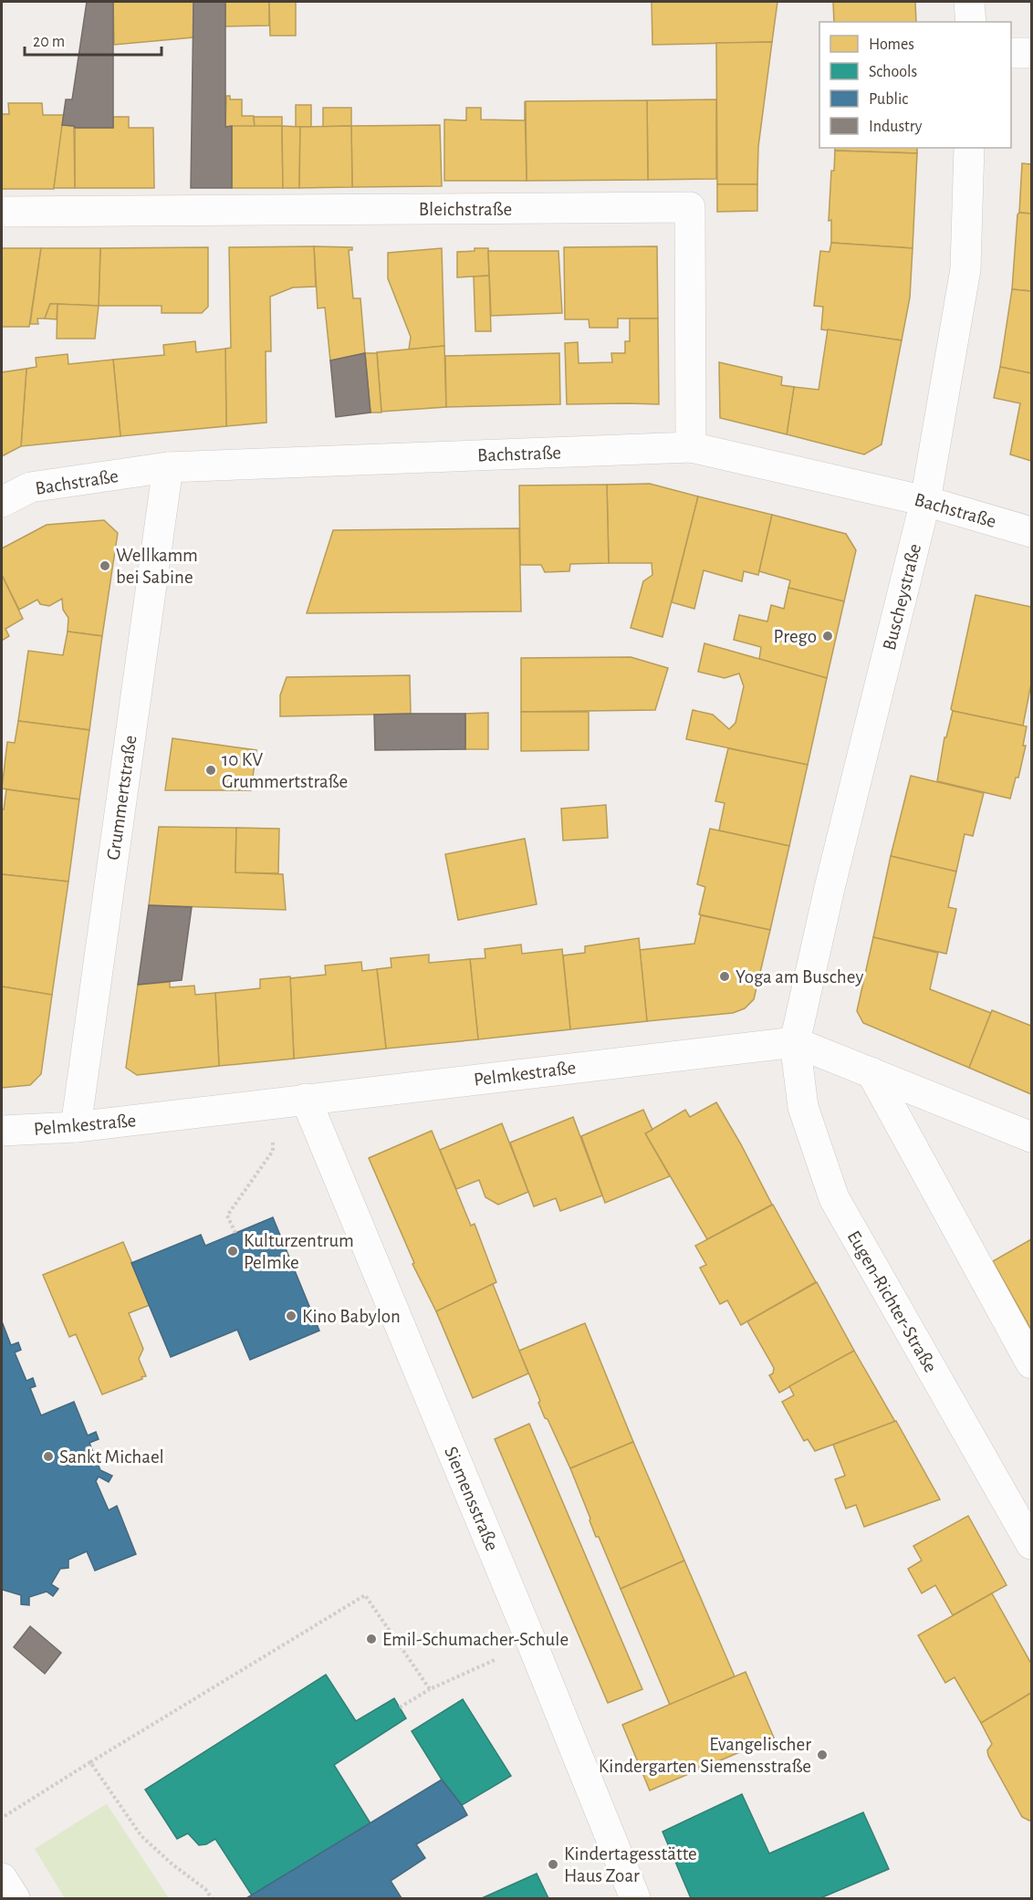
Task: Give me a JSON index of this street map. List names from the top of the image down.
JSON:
{
  "streets": {
    "street": [
      "Bleichstraße",
      "Bachstraße",
      "Buscheystraße",
      "Grummertstraße",
      "Pelmkestraße",
      "Eugen-Richter-Straße",
      "Siemensstraße"
    ]
  },
  "crossings": [
    ["Bleichstraße", "Bachstraße"],
    ["Bachstraße", "Buscheystraße"],
    ["Bachstraße", "Grummertstraße"],
    ["Buscheystraße", "Pelmkestraße"],
    ["Buscheystraße", "Eugen-Richter-Straße"],
    ["Grummertstraße", "Pelmkestraße"],
    ["Pelmkestraße", "Eugen-Richter-Straße"],
    ["Pelmkestraße", "Siemensstraße"]
  ],
  "places": [
    "Wellkamm bei Sabine",
    "Prego",
    "10 KV Grummertstraße",
    "Yoga am Buschey",
    "Kulturzentrum Pelmke",
    "Kino Babylon",
    "Sankt Michael",
    "Emil-Schumacher-Schule",
    "Evangelischer Kindergarten Siemensstraße",
    "Kindertagesstätte Haus Zoar"
  ],
  "legend": [
    "Homes",
    "Schools",
    "Public",
    "Industry"
  ],
  "scale_bar": "20 m"
}
